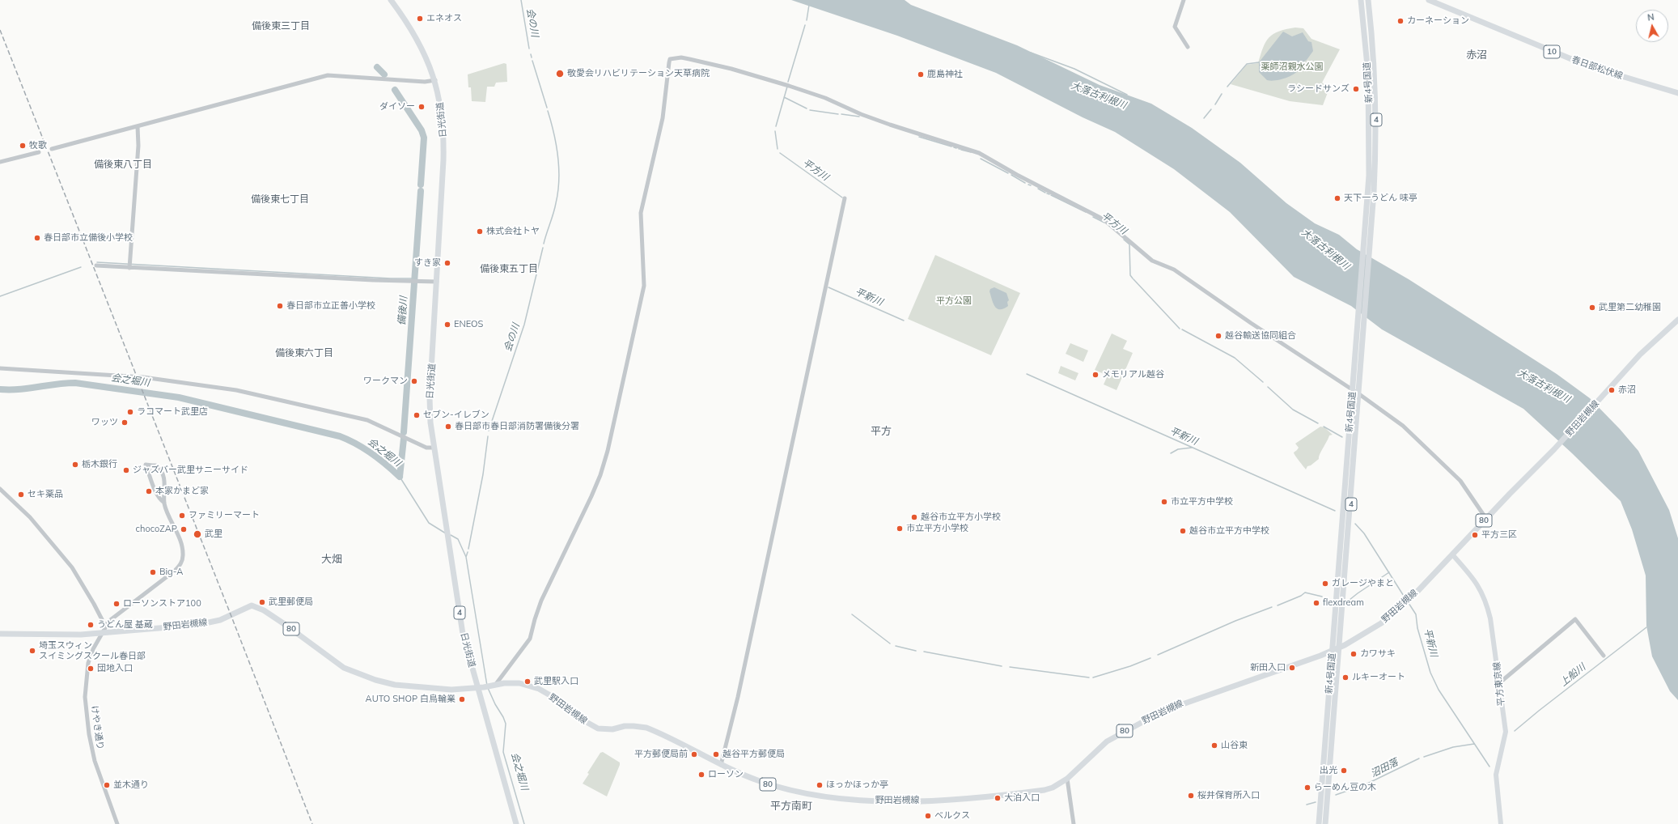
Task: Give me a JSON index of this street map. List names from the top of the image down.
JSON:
{
  "streets": {
    "main road": [
      "10",
      "春日部松伏線",
      "新4号国道",
      "日光街道",
      "4",
      "野田岩槻線",
      "80",
      "平方東京線"
    ],
    "street": ["けやき通り"]
  },
  "crossings": [
    ["新4号国道", "野田岩槻線"],
    ["日光街道", "野田岩槻線"],
    ["野田岩槻線", "平方東京線"],
    ["野田岩槻線", "けやき通り"]
  ],
  "districts": [
    "備後東三丁目",
    "赤沼",
    "備後東八丁目",
    "備後東七丁目",
    "備後東五丁目",
    "備後東六丁目",
    "平方",
    "大畑",
    "平方南町"
  ],
  "water": [
    "会の川",
    "大落古利根川",
    "平方川",
    "平新川",
    "備後川",
    "会之堀川",
    "上船川",
    "沼田落"
  ],
  "parks": ["薬師沼親水公園", "平方公園"],
  "places": [
    "エネオス",
    "カーネーション",
    "敬愛会リハビリテーション天草病院",
    "鹿島神社",
    "ラシードサンズ",
    "ダイソー",
    "牧歌",
    "天下一うどん 味亭",
    "株式会社トヤ",
    "春日部市立備後小学校",
    "すき家",
    "春日部市立正善小学校",
    "武里第二幼稚園",
    "ENEOS",
    "越谷輸送協同組合",
    "メモリアル越谷",
    "ワークマン",
    "赤沼",
    "ラコマート武里店",
    "セブン-イレブン",
    "ワッツ",
    "春日部市春日部消防署備後分署",
    "栃木銀行",
    "ジャズバー武里サニーサイド",
    "本家かまど家",
    "セキ薬品",
    "市立平方中学校",
    "ファミリーマート",
    "越谷市立平方小学校",
    "市立平方小学校",
    "chocoZAP",
    "越谷市立平方中学校",
    "武里",
    "平方三区",
    "Big-A",
    "ガレージやまと",
    "武里郵便局",
    "flexdream",
    "ローソンストア100",
    "うどん屋 基蔵",
    "埼玉スウィン スイミングスクール春日部",
    "カワサキ",
    "新田入口",
    "団地入口",
    "ルキーオート",
    "武里駅入口",
    "AUTO SHOP 白鳥輪業",
    "山谷東",
    "平方郵便局前",
    "越谷平方郵便局",
    "出光",
    "ローソン",
    "並木通り",
    "ほっかほっか亭",
    "らーめん豆の木",
    "桜井保育所入口",
    "大泊入口",
    "ベルクス"
  ],
  "north": "top"
}
